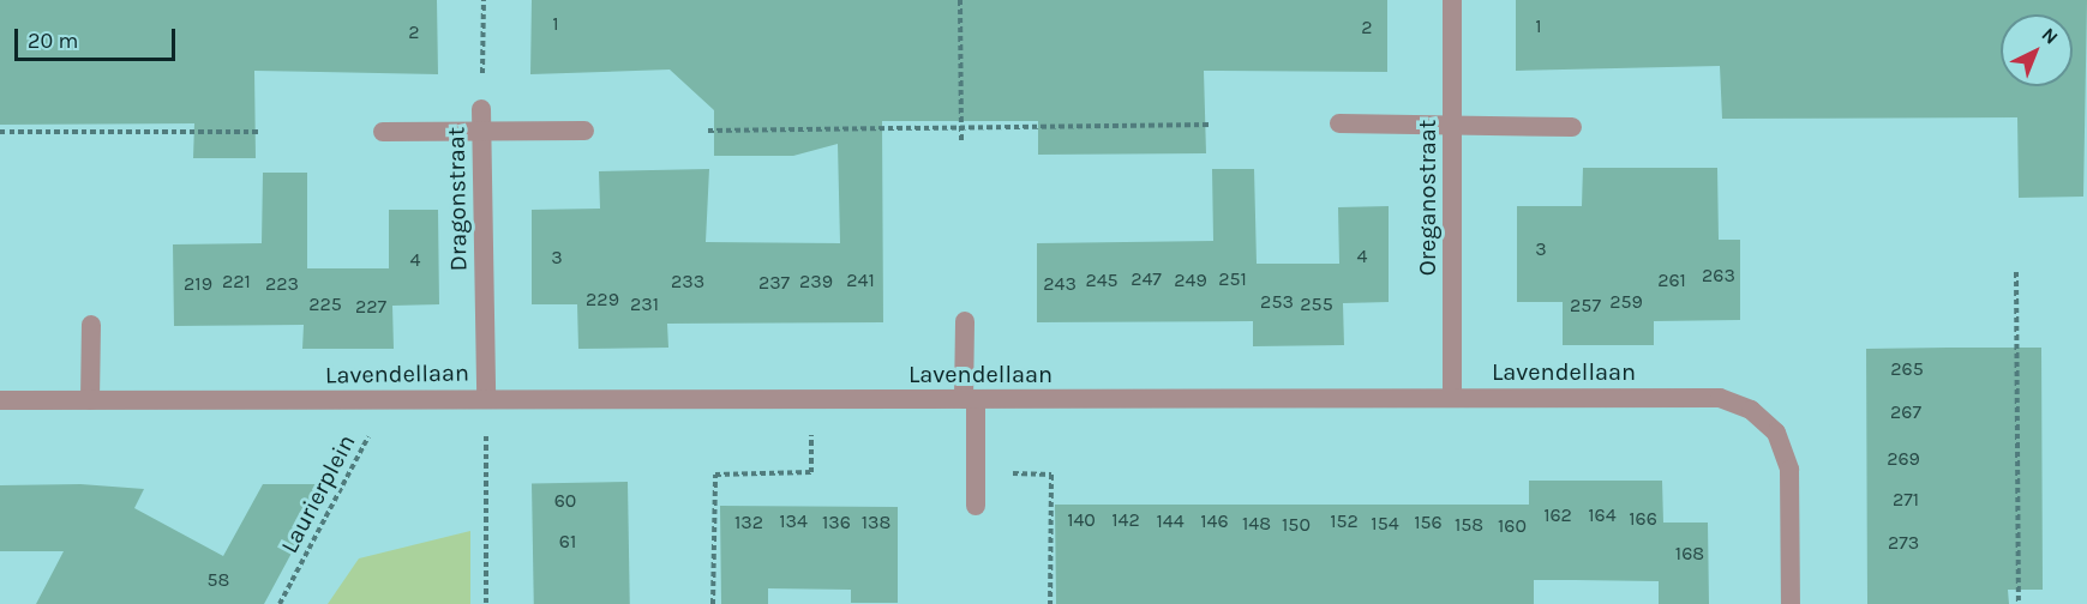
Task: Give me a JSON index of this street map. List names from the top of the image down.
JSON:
{
  "streets": {
    "street": ["Oreganostraat", "Dragonstraat", "Lavendellaan"],
    "path": ["Laurierplein"]
  },
  "crossings": [
    ["Oreganostraat", "Lavendellaan"],
    ["Dragonstraat", "Lavendellaan"],
    ["Lavendellaan", "Laurierplein"]
  ],
  "house_numbers": [
    "1",
    "1",
    "2",
    "2",
    "3",
    "4",
    "3",
    "4",
    "263",
    "247",
    "251",
    "241",
    "245",
    "249",
    "261",
    "221",
    "233",
    "239",
    "237",
    "219",
    "223",
    "243",
    "229",
    "253",
    "259",
    "225",
    "231",
    "255",
    "257",
    "227",
    "265",
    "267",
    "269",
    "271",
    "60",
    "162",
    "164",
    "166",
    "140",
    "142",
    "134",
    "144",
    "146",
    "152",
    "132",
    "136",
    "138",
    "156",
    "148",
    "154",
    "150",
    "158",
    "160",
    "61",
    "273",
    "168",
    "58"
  ],
  "scale_bar": "20 m",
  "north": "top right"
}
